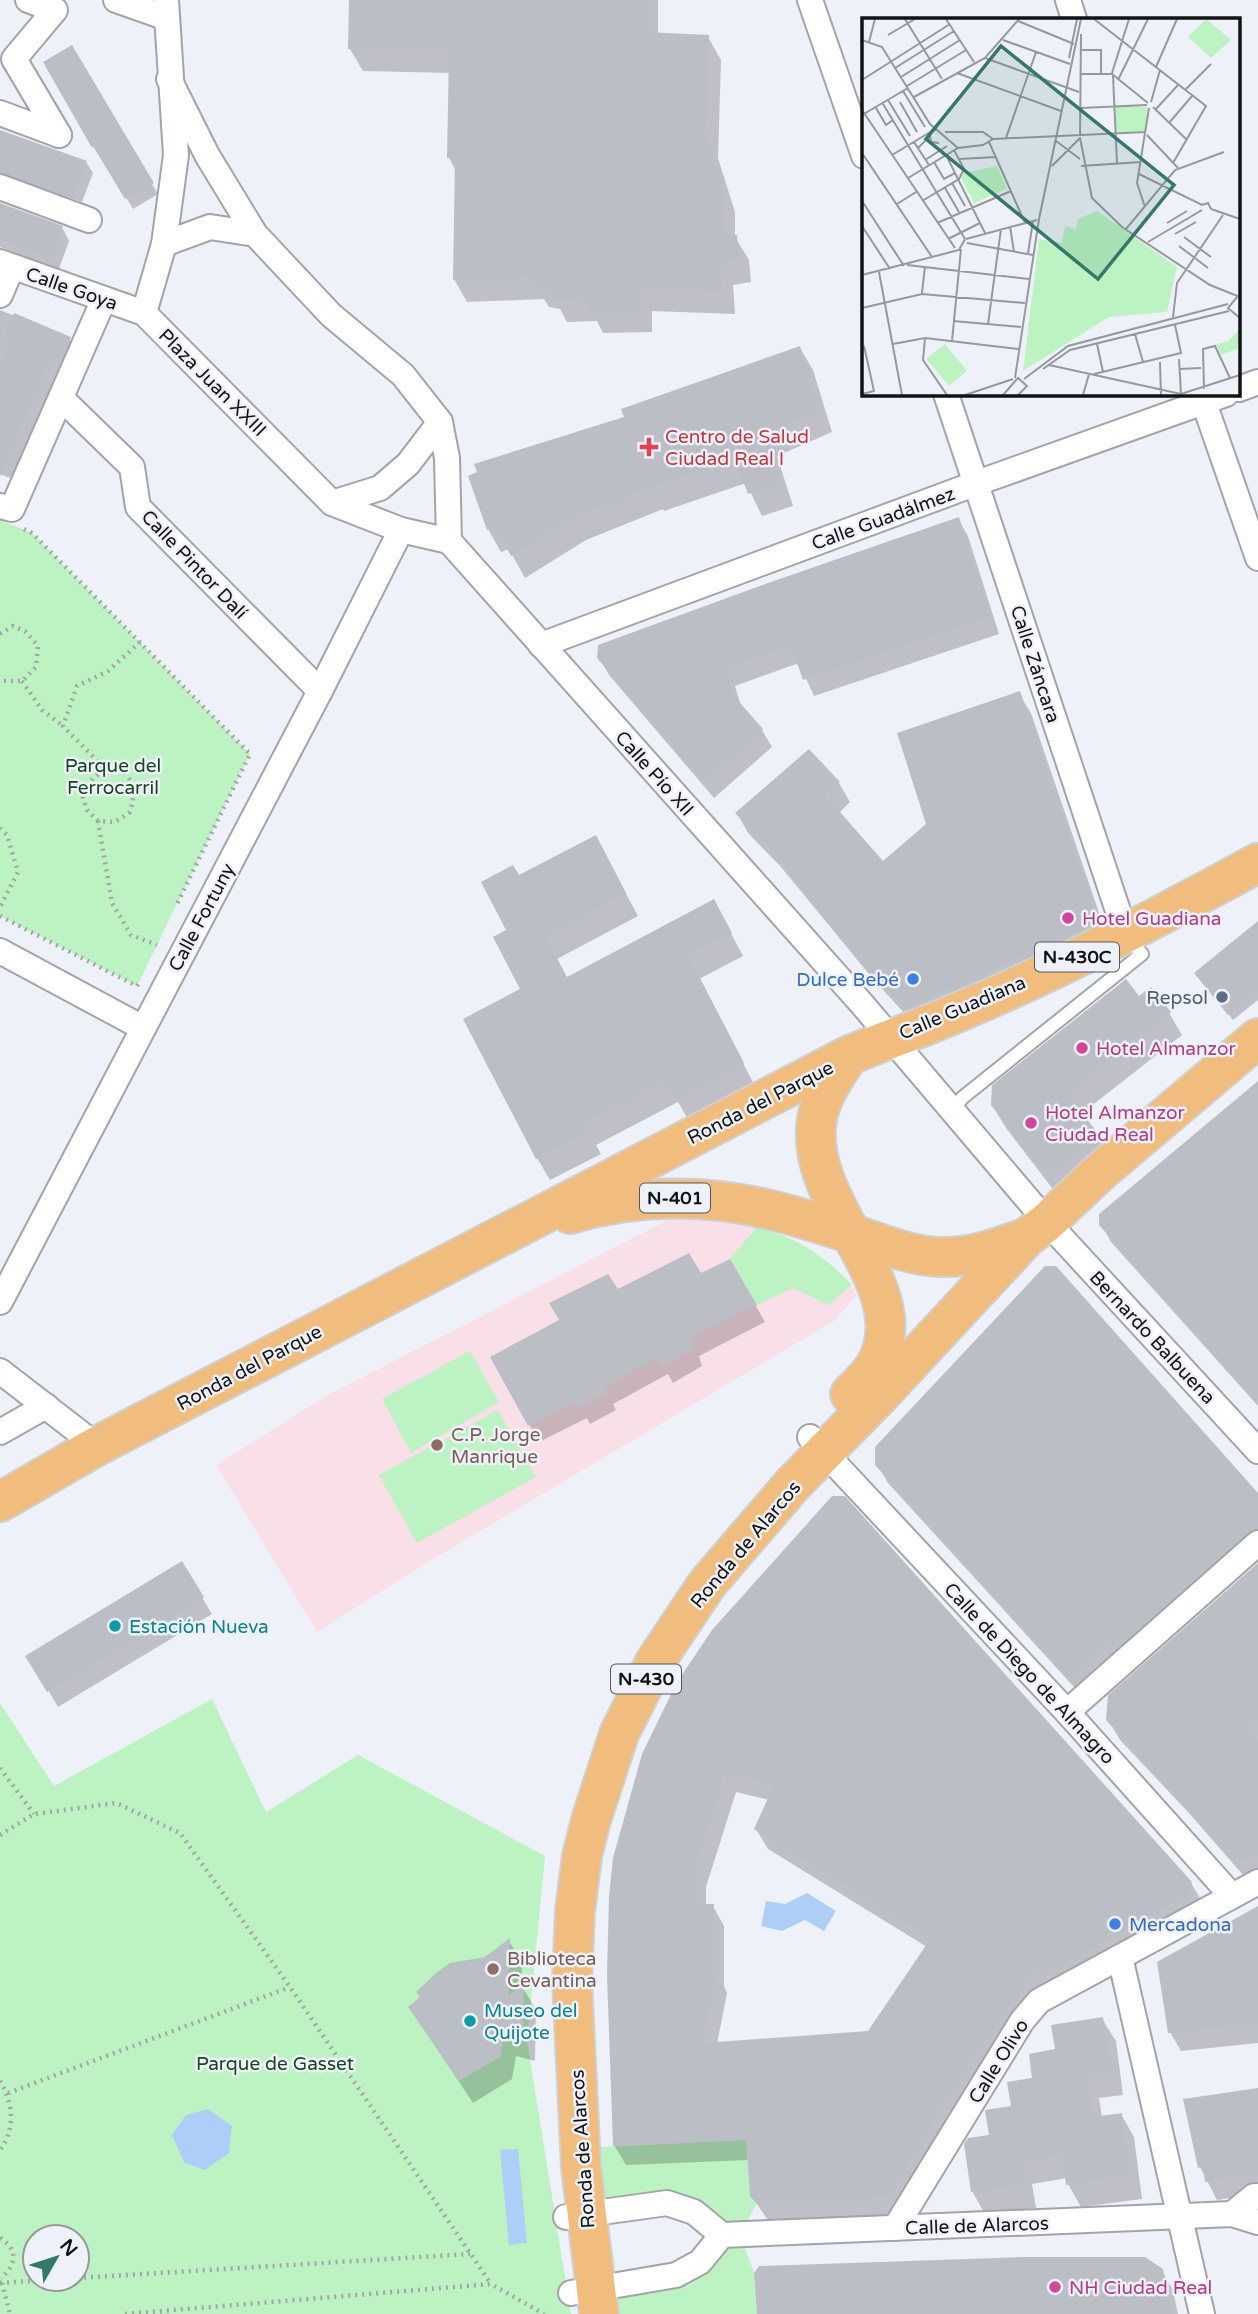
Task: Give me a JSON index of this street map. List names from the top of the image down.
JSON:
{
  "streets": {
    "highway": [
      "N-430C",
      "Calle Guadiana",
      "Ronda del Parque",
      "N-401",
      "Ronda de Alarcos",
      "N-430"
    ],
    "street": [
      "Calle Goya",
      "Plaza Juan XXIII",
      "Calle Guadálmez",
      "Calle Pintor Dalí",
      "Calle Záncara",
      "Calle Pío XII",
      "Calle Fortuny",
      "Bernardo Balbuena",
      "Calle de Diego de Almagro",
      "Calle Olivo",
      "Calle de Alarcos"
    ]
  },
  "crossings": [
    ["Calle Goya", "Plaza Juan XXIII"],
    ["Plaza Juan XXIII", "Calle Pío XII"],
    ["Plaza Juan XXIII", "Calle Fortuny"],
    ["Calle Guadálmez", "Calle Záncara"],
    ["Calle Guadálmez", "Calle Pío XII"],
    ["Calle Pintor Dalí", "Calle Fortuny"],
    ["Calle Záncara", "Calle Guadiana"],
    ["Calle Pío XII", "Calle Guadiana"],
    ["Calle Pío XII", "Bernardo Balbuena"],
    ["Calle Guadiana", "Ronda del Parque"],
    ["Ronda del Parque", "Bernardo Balbuena"],
    ["Ronda del Parque", "Ronda de Alarcos"],
    ["Bernardo Balbuena", "Ronda de Alarcos"],
    ["Ronda de Alarcos", "Calle de Diego de Almagro"],
    ["Ronda de Alarcos", "N-430"],
    ["Calle de Diego de Almagro", "Calle Olivo"],
    ["Calle Olivo", "Calle de Alarcos"]
  ],
  "parks": ["Parque del Ferrocarril", "Parque de Gasset"],
  "places": {
    "health": ["Centro de Salud Ciudad Real I"],
    "other": [
      "Hotel Guadiana",
      "Dulce Bebé",
      "Repsol",
      "Hotel Almanzor",
      "Hotel Almanzor Ciudad Real",
      "C.P. Jorge Manrique",
      "Estación Nueva",
      "Mercadona",
      "Biblioteca Cevantina",
      "Museo del Quijote",
      "NH Ciudad Real"
    ]
  },
  "north": "top right"
}
